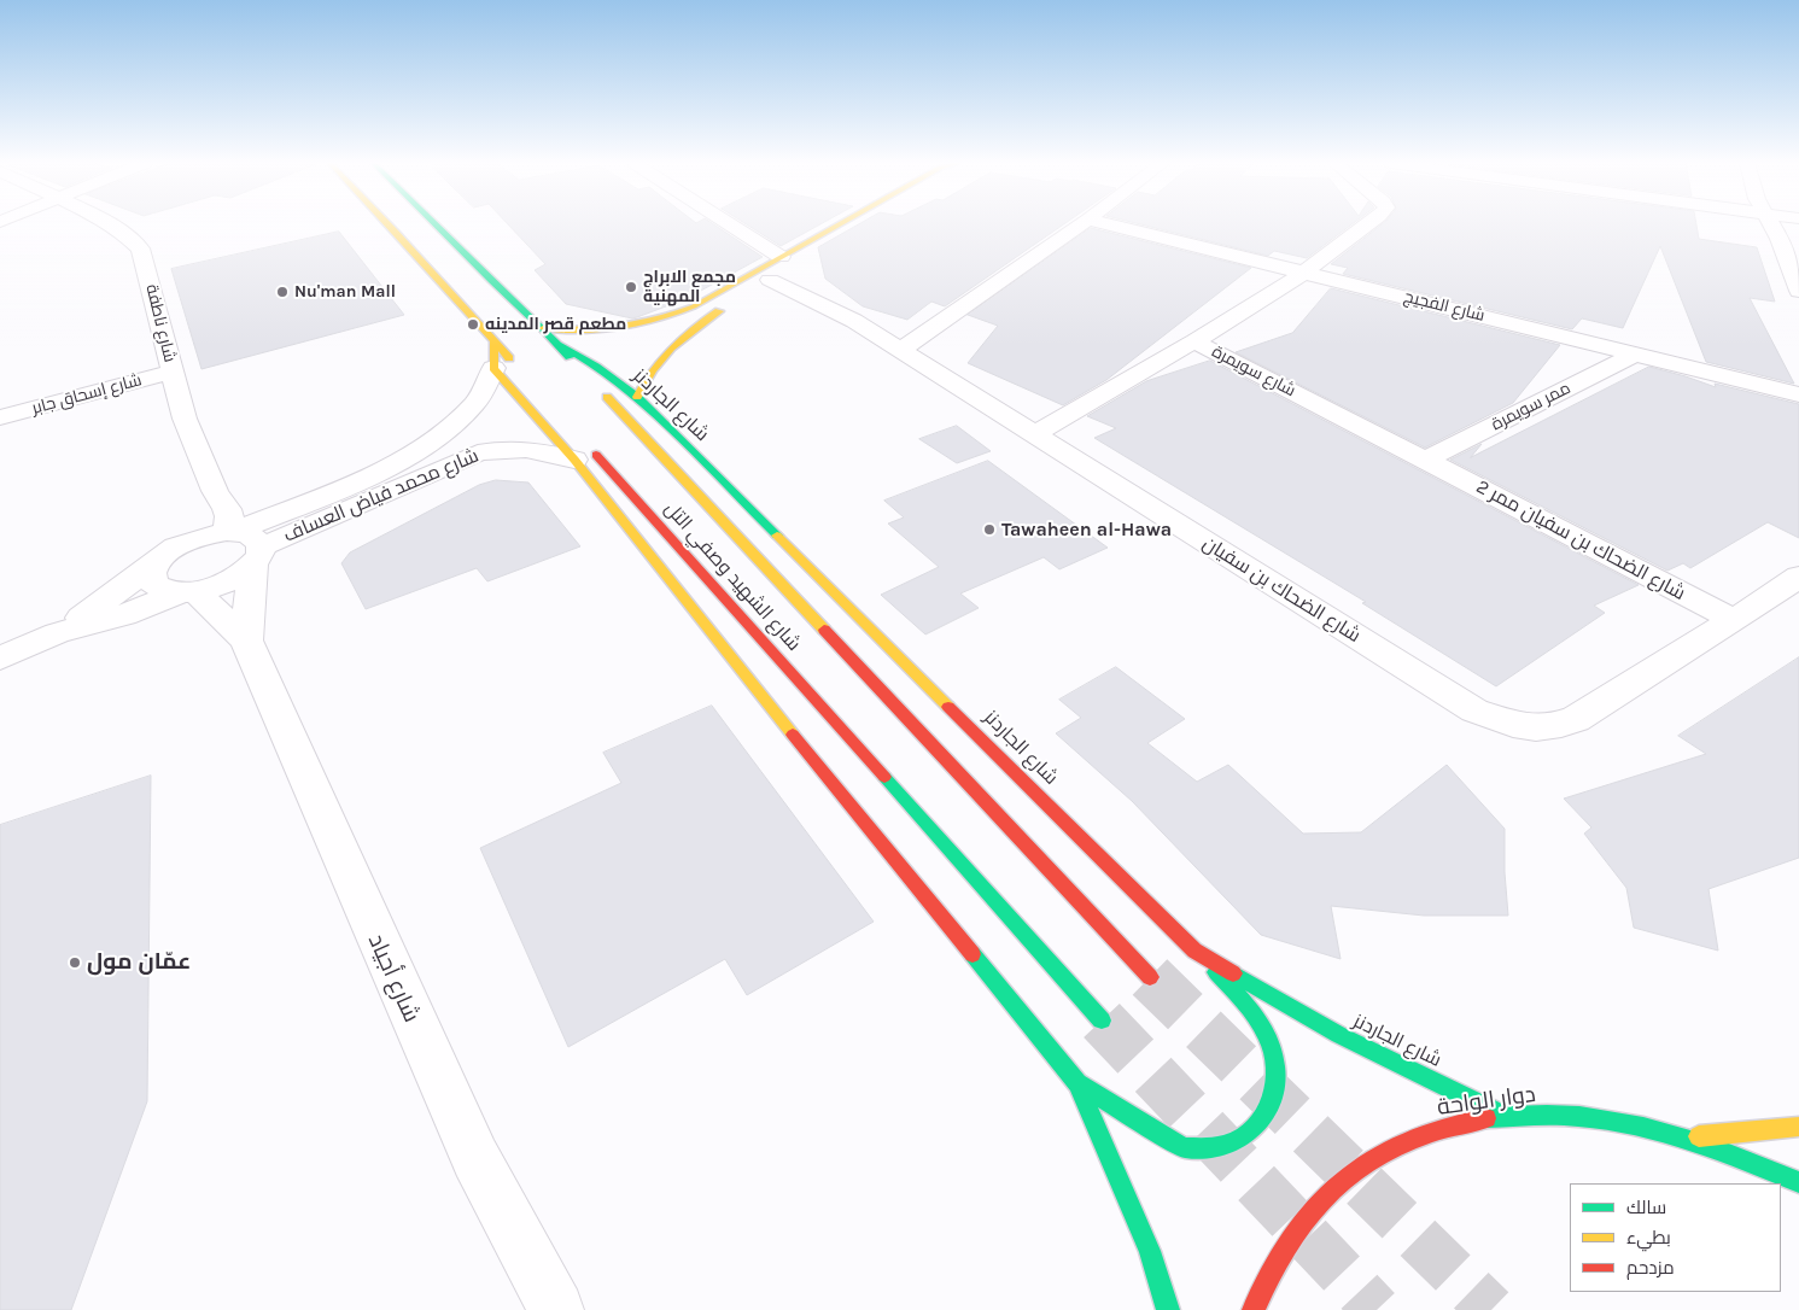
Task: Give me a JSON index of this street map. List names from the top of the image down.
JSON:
{
  "streets": {
    "street": [
      "شارع الفجيج",
      "شارع ناطفة",
      "شارع سويمرة",
      "شارع إسحاق جابر",
      "شارع الجاردنز",
      "ممر سويمرة",
      "شارع محمد فياض العساف",
      "شارع الضحاك بن سفيان ممر 2",
      "شارع الشهيد وصفي التل",
      "شارع الضحاك بن سفيان",
      "شارع أجياد",
      "دوار الواحة"
    ]
  },
  "crossings": [
    ["شارع الفجيج", "شارع سويمرة"],
    ["شارع الفجيج", "ممر سويمرة"],
    ["شارع ناطفة", "شارع إسحاق جابر"],
    ["شارع ناطفة", "شارع محمد فياض العساف"],
    ["شارع سويمرة", "ممر سويمرة"],
    ["شارع سويمرة", "شارع الضحاك بن سفيان ممر 2"],
    ["شارع الجاردنز", "شارع الشهيد وصفي التل"],
    ["شارع الجاردنز", "دوار الواحة"],
    ["ممر سويمرة", "شارع الضحاك بن سفيان ممر 2"],
    ["شارع محمد فياض العساف", "شارع الشهيد وصفي التل"],
    ["شارع محمد فياض العساف", "شارع أجياد"],
    ["شارع الضحاك بن سفيان ممر 2", "شارع الضحاك بن سفيان"]
  ],
  "places": [
    "مجمع الابراج المهنية",
    "Nu'man Mall",
    "مطعم قصر المدينه",
    "Tawaheen al-Hawa",
    "عمّان مول"
  ],
  "legend": ["سالك", "بطيء", "مزدحم"]
}
